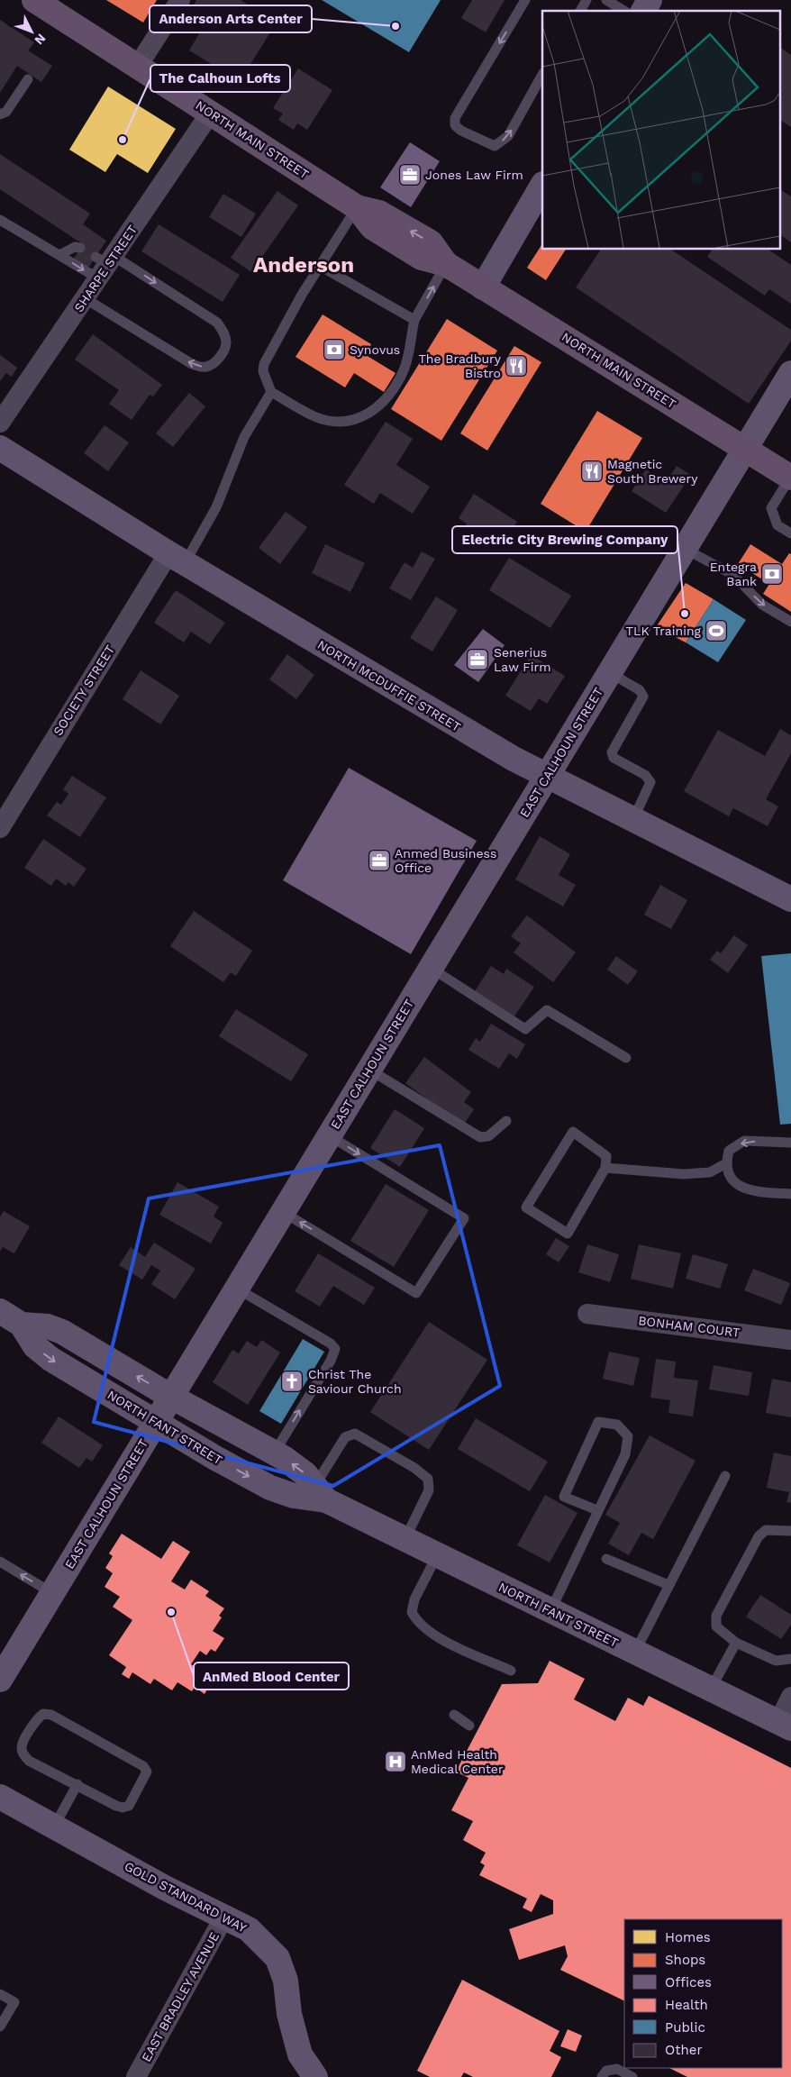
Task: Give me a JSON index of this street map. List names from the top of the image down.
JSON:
{
  "streets": {
    "main road": ["NORTH MAIN STREET"],
    "street": [
      "SHARPE STREET",
      "NORTH MCDUFFIE STREET",
      "SOCIETY STREET",
      "EAST CALHOUN STREET",
      "BONHAM COURT",
      "NORTH FANT STREET",
      "GOLD STANDARD WAY",
      "EAST BRADLEY AVENUE"
    ]
  },
  "crossings": [
    ["NORTH MAIN STREET", "SHARPE STREET"],
    ["NORTH MAIN STREET", "EAST CALHOUN STREET"],
    ["NORTH MCDUFFIE STREET", "SOCIETY STREET"],
    ["NORTH MCDUFFIE STREET", "EAST CALHOUN STREET"],
    ["EAST CALHOUN STREET", "NORTH FANT STREET"],
    ["GOLD STANDARD WAY", "EAST BRADLEY AVENUE"]
  ],
  "districts": ["Anderson"],
  "places": {
    "other": [
      "Anderson Arts Center",
      "The Calhoun Lofts",
      "Electric City Brewing Company",
      "AnMed Blood Center"
    ],
    "office": ["Jones Law Firm", "Senerius Law Firm", "Anmed Business Office"],
    "bank": ["Synovus", "Entegra Bank"],
    "restaurant": ["The Bradbury Bistro", "Magnetic South Brewery"],
    "sports": ["TLK Training"],
    "church": ["Christ The Saviour Church"],
    "hospital": ["AnMed Health Medical Center"]
  },
  "legend": [
    "Homes",
    "Shops",
    "Offices",
    "Health",
    "Public",
    "Other"
  ],
  "north": "bottom right"
}
